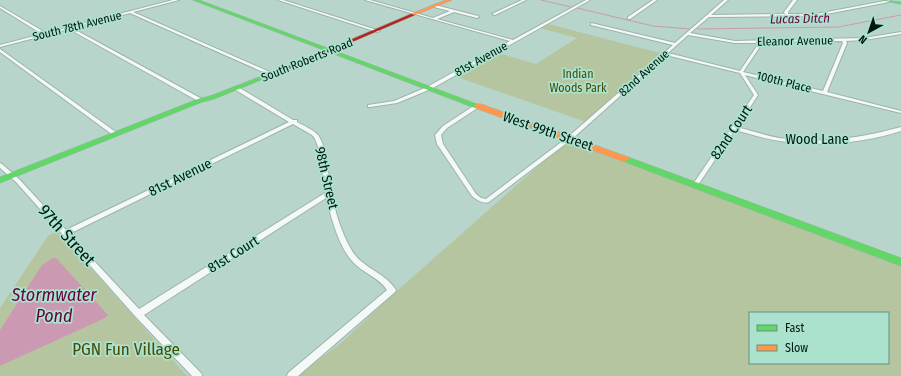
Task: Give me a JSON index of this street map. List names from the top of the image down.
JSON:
{
  "streets": {
    "street": [
      "South 78th Avenue",
      "Eleanor Avenue",
      "81st Avenue",
      "South Roberts Road",
      "82nd Avenue",
      "100th Place",
      "West 99th Street",
      "82nd Court",
      "Wood Lane",
      "98th Street",
      "97th Street",
      "81st Court"
    ]
  },
  "crossings": [
    ["Eleanor Avenue", "82nd Avenue"],
    ["81st Avenue", "West 99th Street"],
    ["81st Avenue", "98th Street"],
    ["81st Avenue", "97th Street"],
    ["South Roberts Road", "West 99th Street"],
    ["South Roberts Road", "98th Street"],
    ["South Roberts Road", "97th Street"],
    ["82nd Avenue", "100th Place"],
    ["82nd Avenue", "West 99th Street"],
    ["100th Place", "82nd Court"],
    ["West 99th Street", "82nd Court"],
    ["82nd Court", "Wood Lane"],
    ["98th Street", "81st Court"],
    ["97th Street", "81st Court"]
  ],
  "water": ["Lucas Ditch", "Stormwater Pond"],
  "parks": ["Indian Woods Park", "PGN Fun Village"],
  "legend": ["Fast", "Slow"],
  "north": "bottom left"
}
